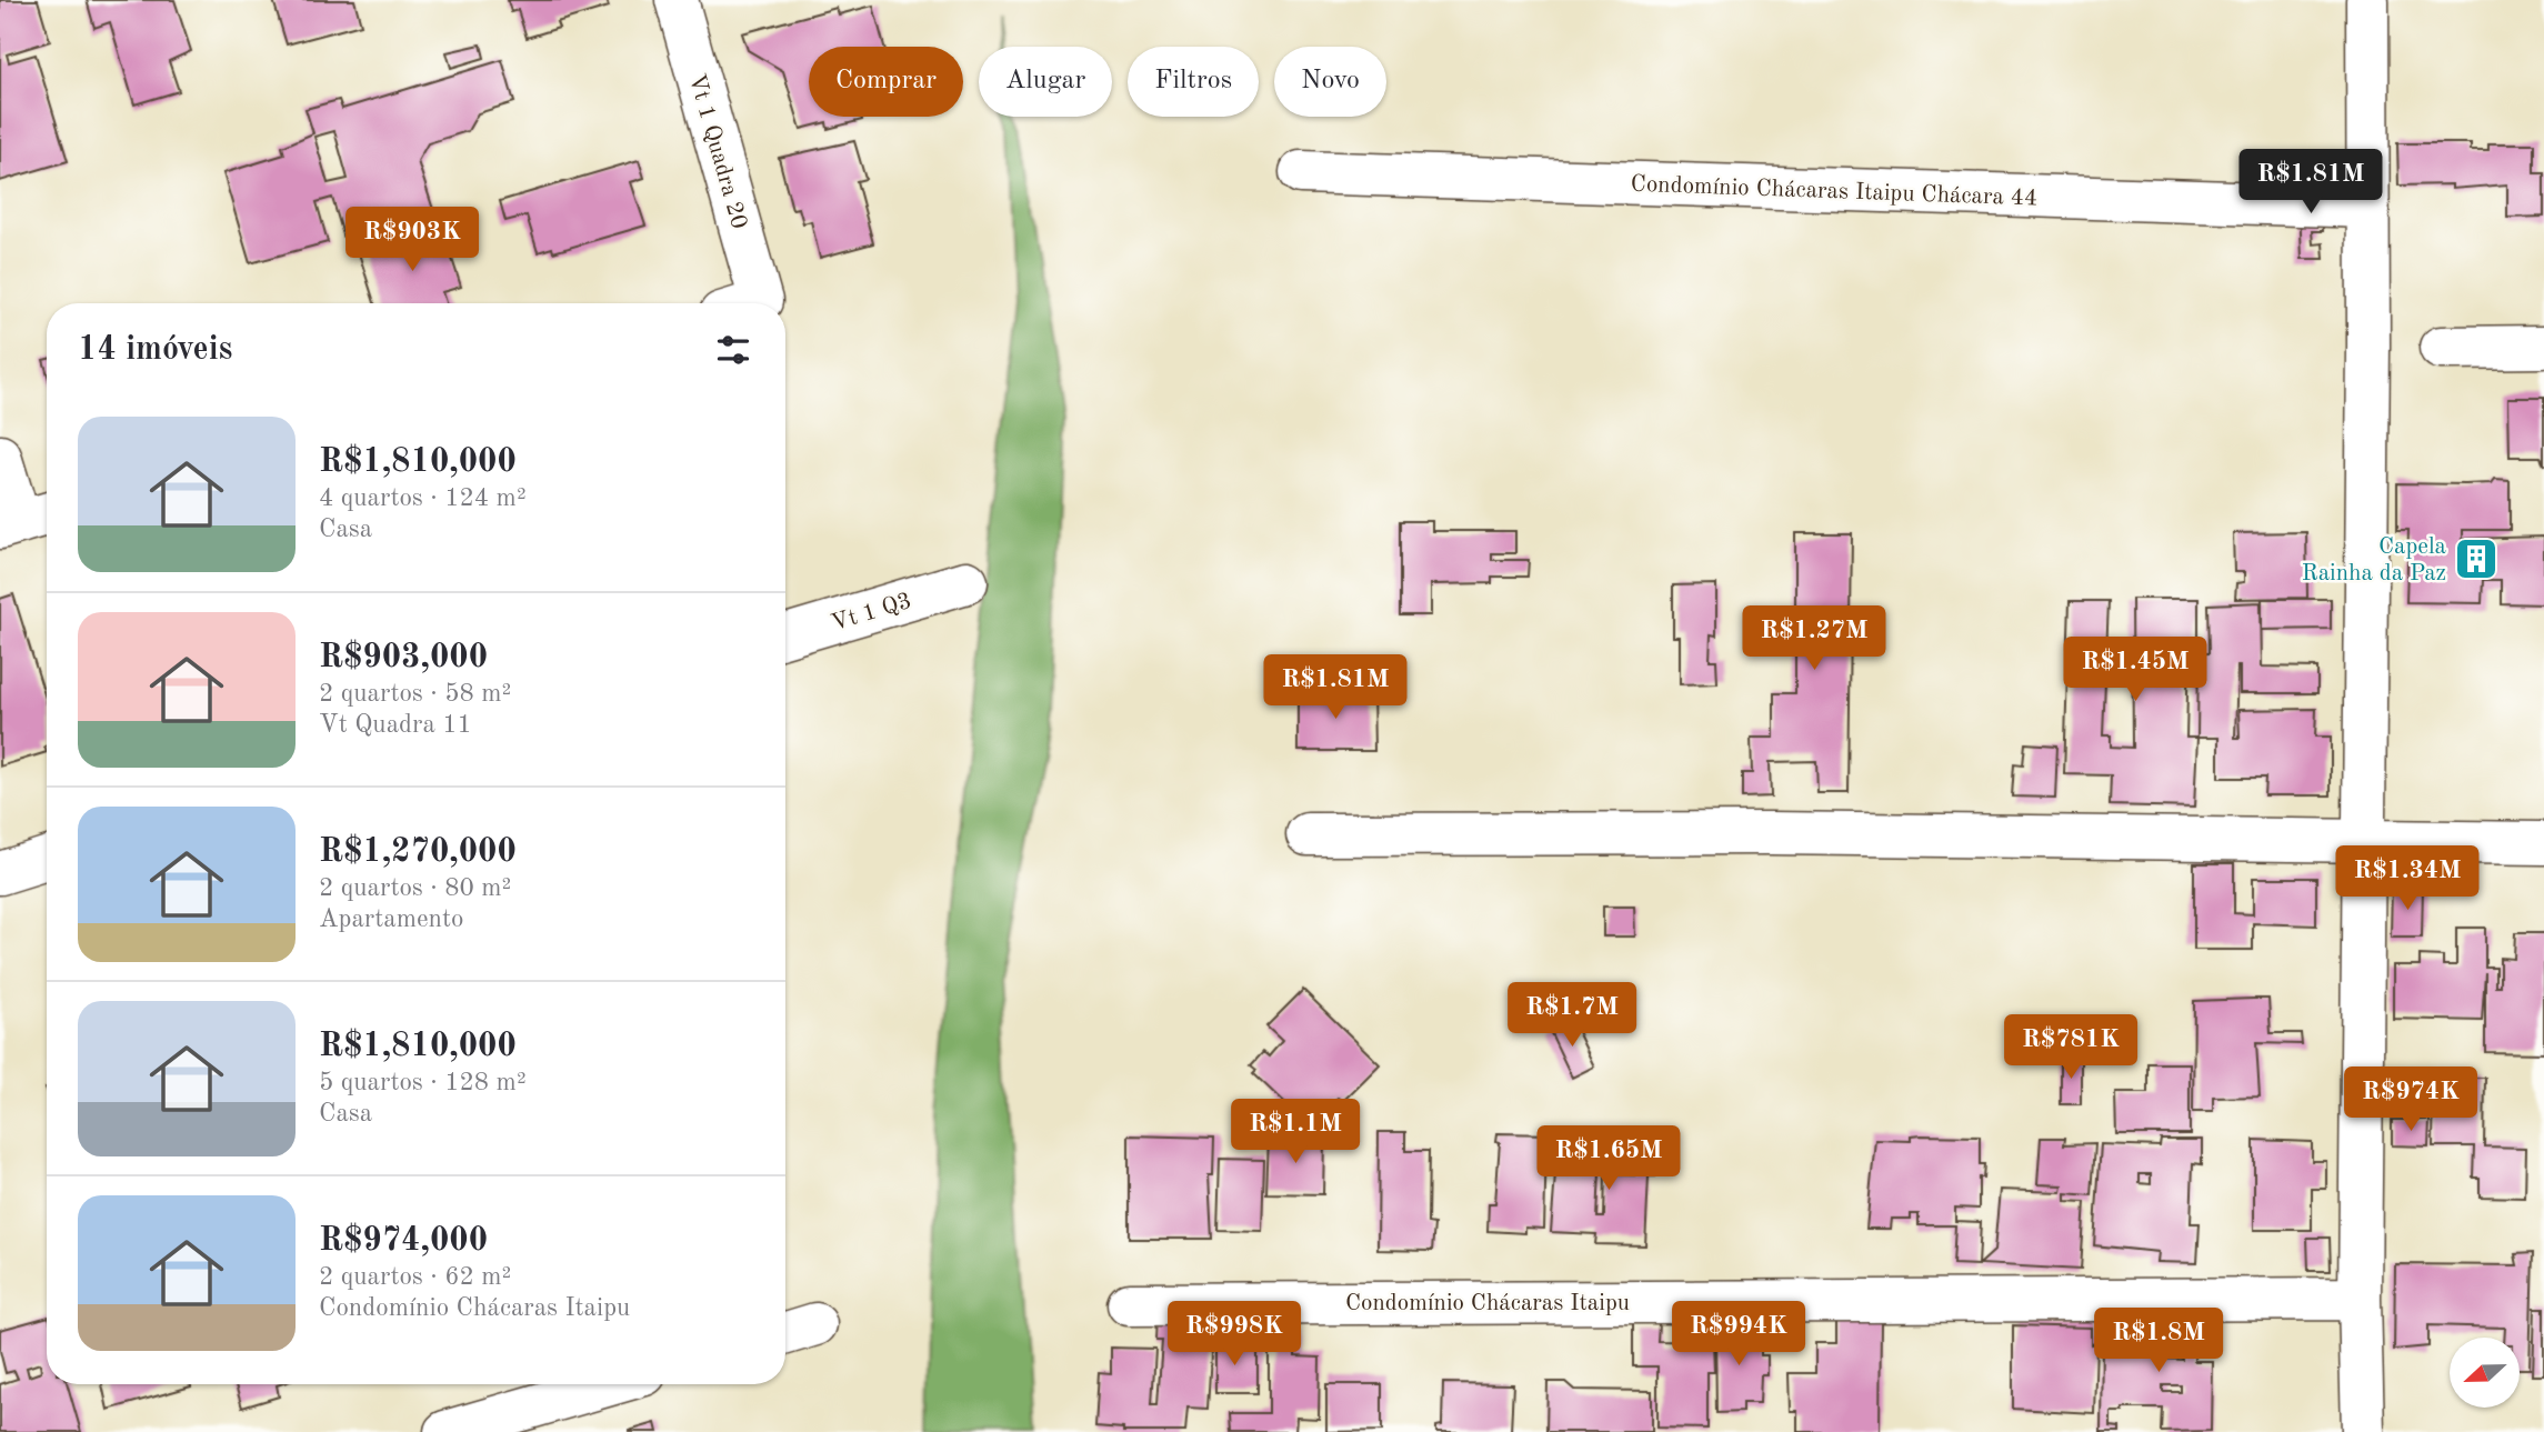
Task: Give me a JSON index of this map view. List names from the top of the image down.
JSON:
{
  "streets": {
    "street": [
      "Vt 1 Quadra 20",
      "Condomínio Chácaras Itaipu Chácara 44",
      "Vt 1 Q3",
      "Condomínio Chácaras Itaipu"
    ]
  },
  "places": {
    "building": ["Capela Rainha da Paz"]
  },
  "north": "left",
  "page": {
    "chip": [
      "Comprar",
      "Alugar",
      "Filtros",
      "Novo"
    ],
    "price": [
      "R$1.81M",
      "R$903K",
      "R$1.27M",
      "R$1.45M",
      "R$1.81M",
      "R$1.34M",
      "R$1.7M",
      "R$781K",
      "R$974K",
      "R$1.1M",
      "R$1.65M",
      "R$998K",
      "R$994K",
      "R$1.8M"
    ],
    "heading": "14 imóveis",
    "list": [
      {
        "name": "R$1,810,000",
        "note": "4 quartos · 124 m² · Casa"
      },
      {
        "name": "R$903,000",
        "note": "2 quartos · 58 m² · Vt Quadra 11"
      },
      {
        "name": "R$1,270,000",
        "note": "2 quartos · 80 m² · Apartamento"
      },
      {
        "name": "R$1,810,000",
        "note": "5 quartos · 128 m² · Casa"
      },
      {
        "name": "R$974,000",
        "note": "2 quartos · 62 m² · Condomínio Chácaras Itaipu"
      }
    ]
  }
}
